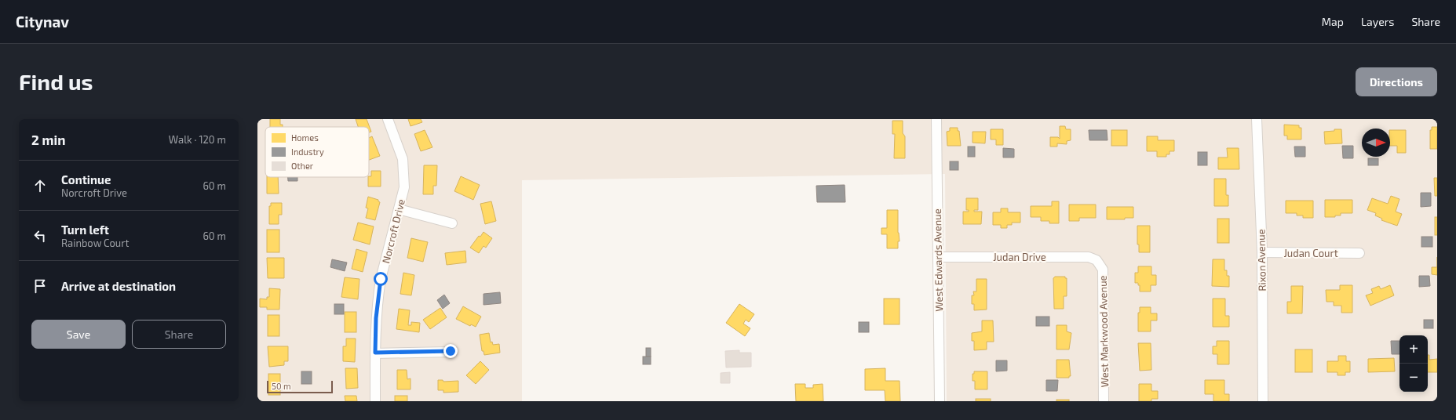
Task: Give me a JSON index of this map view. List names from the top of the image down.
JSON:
{
  "streets": {
    "street": [
      "Norcroft Drive",
      "Judan Court",
      "Judan Drive",
      "West Edwards Avenue",
      "Rixon Avenue",
      "West Markwood Avenue"
    ]
  },
  "crossings": [
    ["Judan Court", "Rixon Avenue"],
    ["Judan Drive", "West Edwards Avenue"],
    ["Judan Drive", "West Markwood Avenue"]
  ],
  "legend": ["Homes", "Industry", "Other"],
  "scale_bar": "50 m",
  "north": "right",
  "page": {
    "header": "Citynav",
    "nav": ["Map", "Layers", "Share"],
    "buttons": [
      "Directions",
      ["Save", "Share"]
    ],
    "title": "Find us",
    "heading": ["2 min", "Walk · 120 m"],
    "list": [
      ["Continue", "Norcroft Drive", "60 m"],
      ["Turn left", "Rainbow Court", "60 m"],
      "Arrive at destination"
    ],
    "map_buttons": ["+", "−"],
    "scale": "50 m"
  }
}
